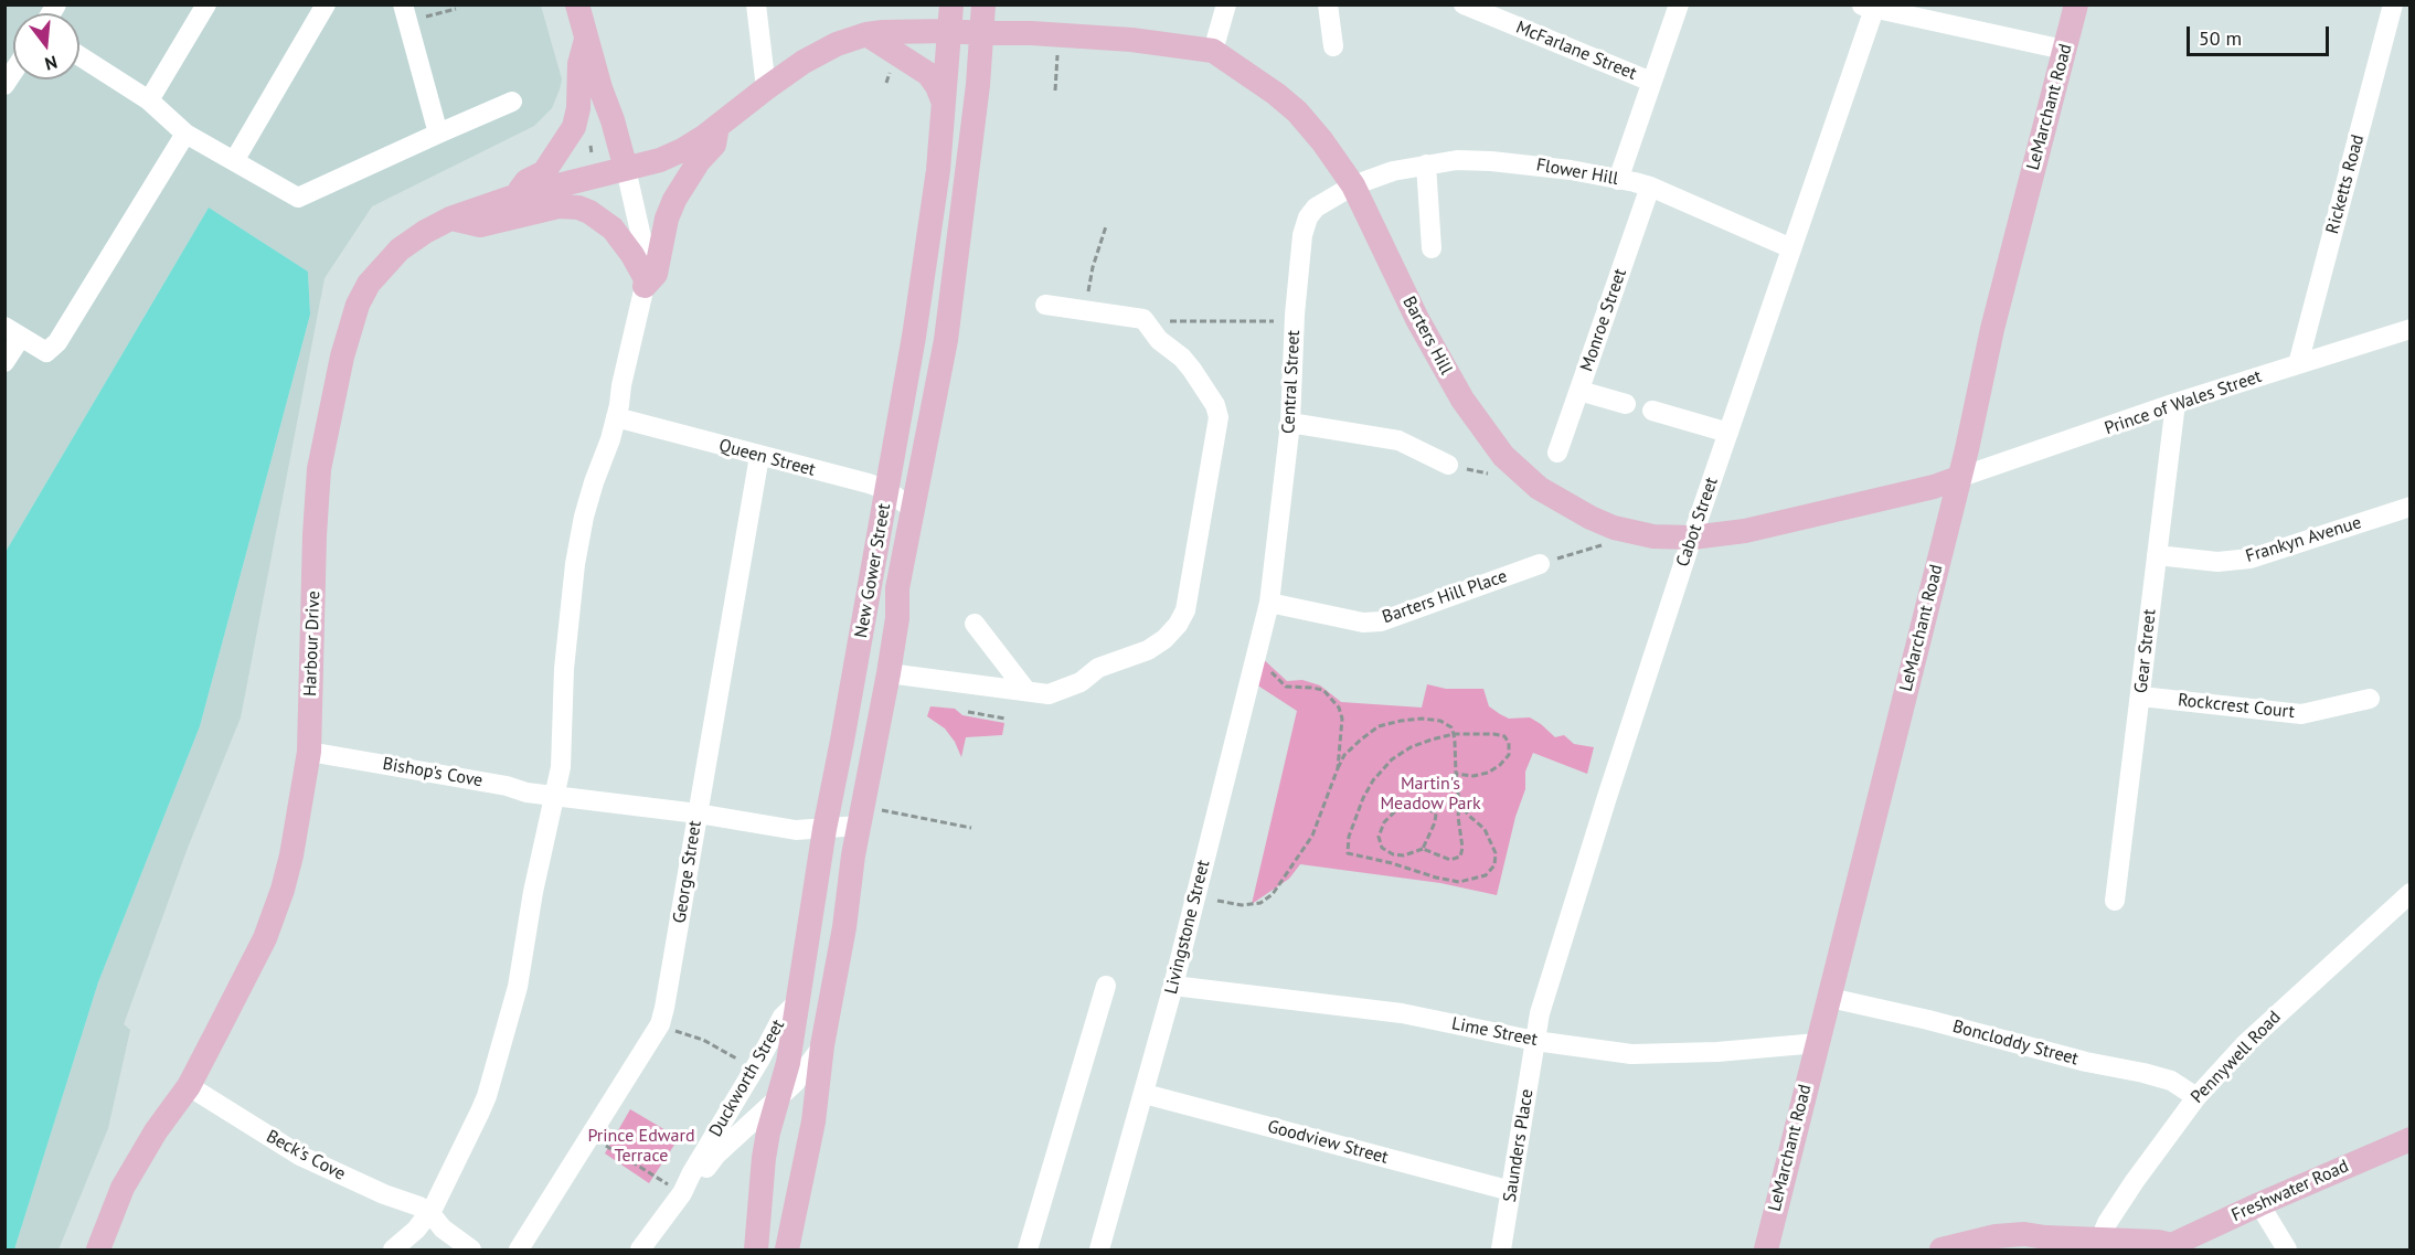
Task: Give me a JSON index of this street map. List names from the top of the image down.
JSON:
{
  "streets": {
    "main road": [
      "LeMarchant Road",
      "Barters Hill",
      "New Gower Street",
      "Harbour Drive",
      "Freshwater Road"
    ],
    "street": [
      "McFarlane Street",
      "Flower Hill",
      "Ricketts Road",
      "Monroe Street",
      "Central Street",
      "Prince of Wales Street",
      "Queen Street",
      "Cabot Street",
      "Frankyn Avenue",
      "Barters Hill Place",
      "Gear Street",
      "Rockcrest Court",
      "Bishop's Cove",
      "George Street",
      "Livingstone Street",
      "Lime Street",
      "Boncloddy Street",
      "Pennywell Road",
      "Duckworth Street",
      "Goodview Street",
      "Saunders Place",
      "Beck's Cove"
    ]
  },
  "crossings": [
    ["LeMarchant Road", "Barters Hill"],
    ["LeMarchant Road", "Prince of Wales Street"],
    ["LeMarchant Road", "Lime Street"],
    ["LeMarchant Road", "Boncloddy Street"],
    ["Flower Hill", "Monroe Street"],
    ["Flower Hill", "Barters Hill"],
    ["Flower Hill", "Central Street"],
    ["Flower Hill", "Cabot Street"],
    ["Ricketts Road", "Prince of Wales Street"],
    ["Barters Hill", "Central Street"],
    ["Barters Hill", "Prince of Wales Street"],
    ["Barters Hill", "Cabot Street"],
    ["Barters Hill", "New Gower Street"],
    ["Barters Hill", "Harbour Drive"],
    ["Central Street", "Barters Hill Place"],
    ["Central Street", "Livingstone Street"],
    ["Prince of Wales Street", "Gear Street"],
    ["Queen Street", "New Gower Street"],
    ["Queen Street", "George Street"],
    ["Cabot Street", "Lime Street"],
    ["Cabot Street", "Saunders Place"],
    ["Frankyn Avenue", "Gear Street"],
    ["New Gower Street", "Bishop's Cove"],
    ["New Gower Street", "Duckworth Street"],
    ["Barters Hill Place", "Livingstone Street"],
    ["Harbour Drive", "Bishop's Cove"],
    ["Harbour Drive", "Beck's Cove"],
    ["Gear Street", "Rockcrest Court"],
    ["Bishop's Cove", "George Street"],
    ["Livingstone Street", "Lime Street"],
    ["Livingstone Street", "Goodview Street"],
    ["Lime Street", "Saunders Place"],
    ["Boncloddy Street", "Pennywell Road"],
    ["Pennywell Road", "Freshwater Road"],
    ["Goodview Street", "Saunders Place"]
  ],
  "parks": ["Martin's Meadow Park", "Prince Edward Terrace"],
  "scale_bar": "50 m",
  "north": "bottom"
}
